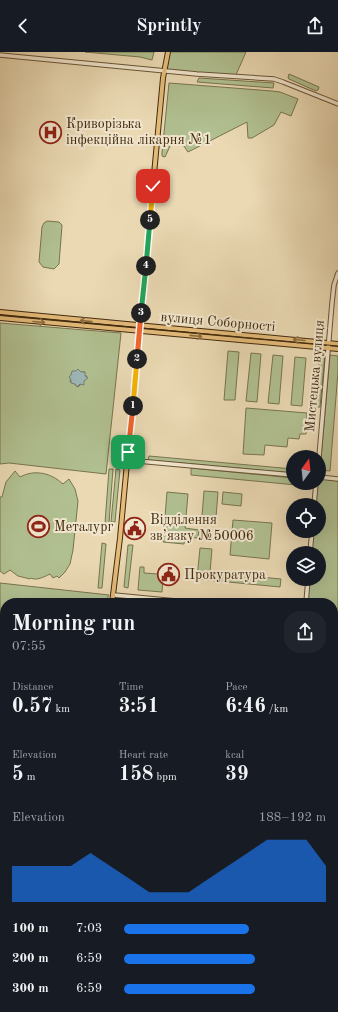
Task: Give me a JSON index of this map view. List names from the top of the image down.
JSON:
{
  "streets": {
    "main road": ["вулиця Соборності"],
    "street": ["Мистецька вулиця"]
  },
  "crossings": [
    ["вулиця Соборності", "Мистецька вулиця"]
  ],
  "places": {
    "hospital": ["Криворізька інфекційна лікарня №1"],
    "sports": ["Металург"],
    "public building": ["Відділення зв’язку №50006", "Прокуратура"]
  },
  "north": "top",
  "page": {
    "header": "Sprintly",
    "pins": [
      "5",
      "4",
      "3",
      "2",
      "1"
    ],
    "heading": ["Morning run", "07:55"],
    "stats": [
      ["Distance", "0.57 km"],
      ["Time", "3:51"],
      ["Pace", "6:46 /km"],
      ["Elevation", "5 m"],
      ["Heart rate", "158 bpm"],
      ["kcal", "39"]
    ],
    "chart": ["Elevation", "188–192 m"],
    "list": [
      {
        "name": "100 m",
        "note": "7:03"
      },
      {
        "name": "200 m",
        "note": "6:59"
      },
      {
        "name": "300 m",
        "note": "6:59"
      }
    ]
  }
}
